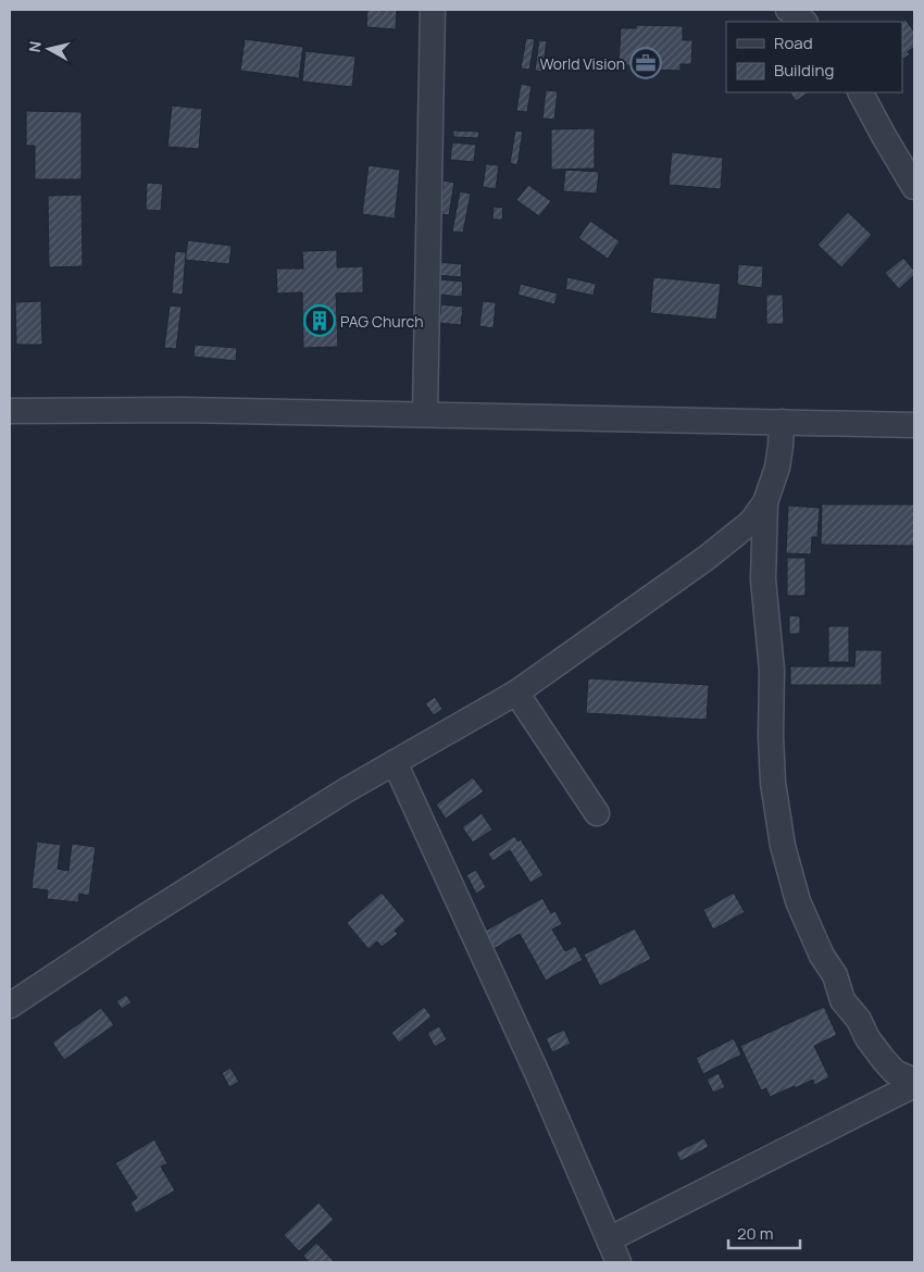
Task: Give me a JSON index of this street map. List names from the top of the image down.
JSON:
{
  "places": {
    "office": ["World Vision"],
    "building": ["PAG Church"]
  },
  "legend": ["Road", "Building"],
  "scale_bar": "20 m",
  "north": "left"
}
